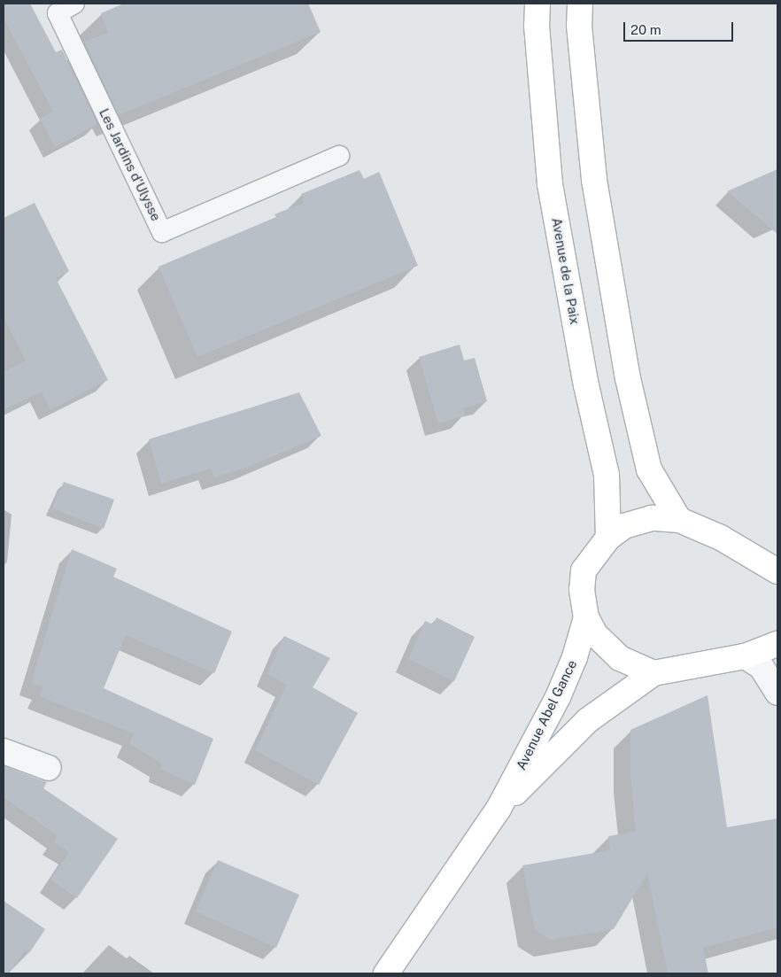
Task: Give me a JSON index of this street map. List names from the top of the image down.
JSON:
{
  "streets": {
    "main road": ["Avenue de la Paix", "Avenue Abel Gance"],
    "lane": ["Les Jardins d'Ulysse"]
  },
  "scale_bar": "20 m"
}
